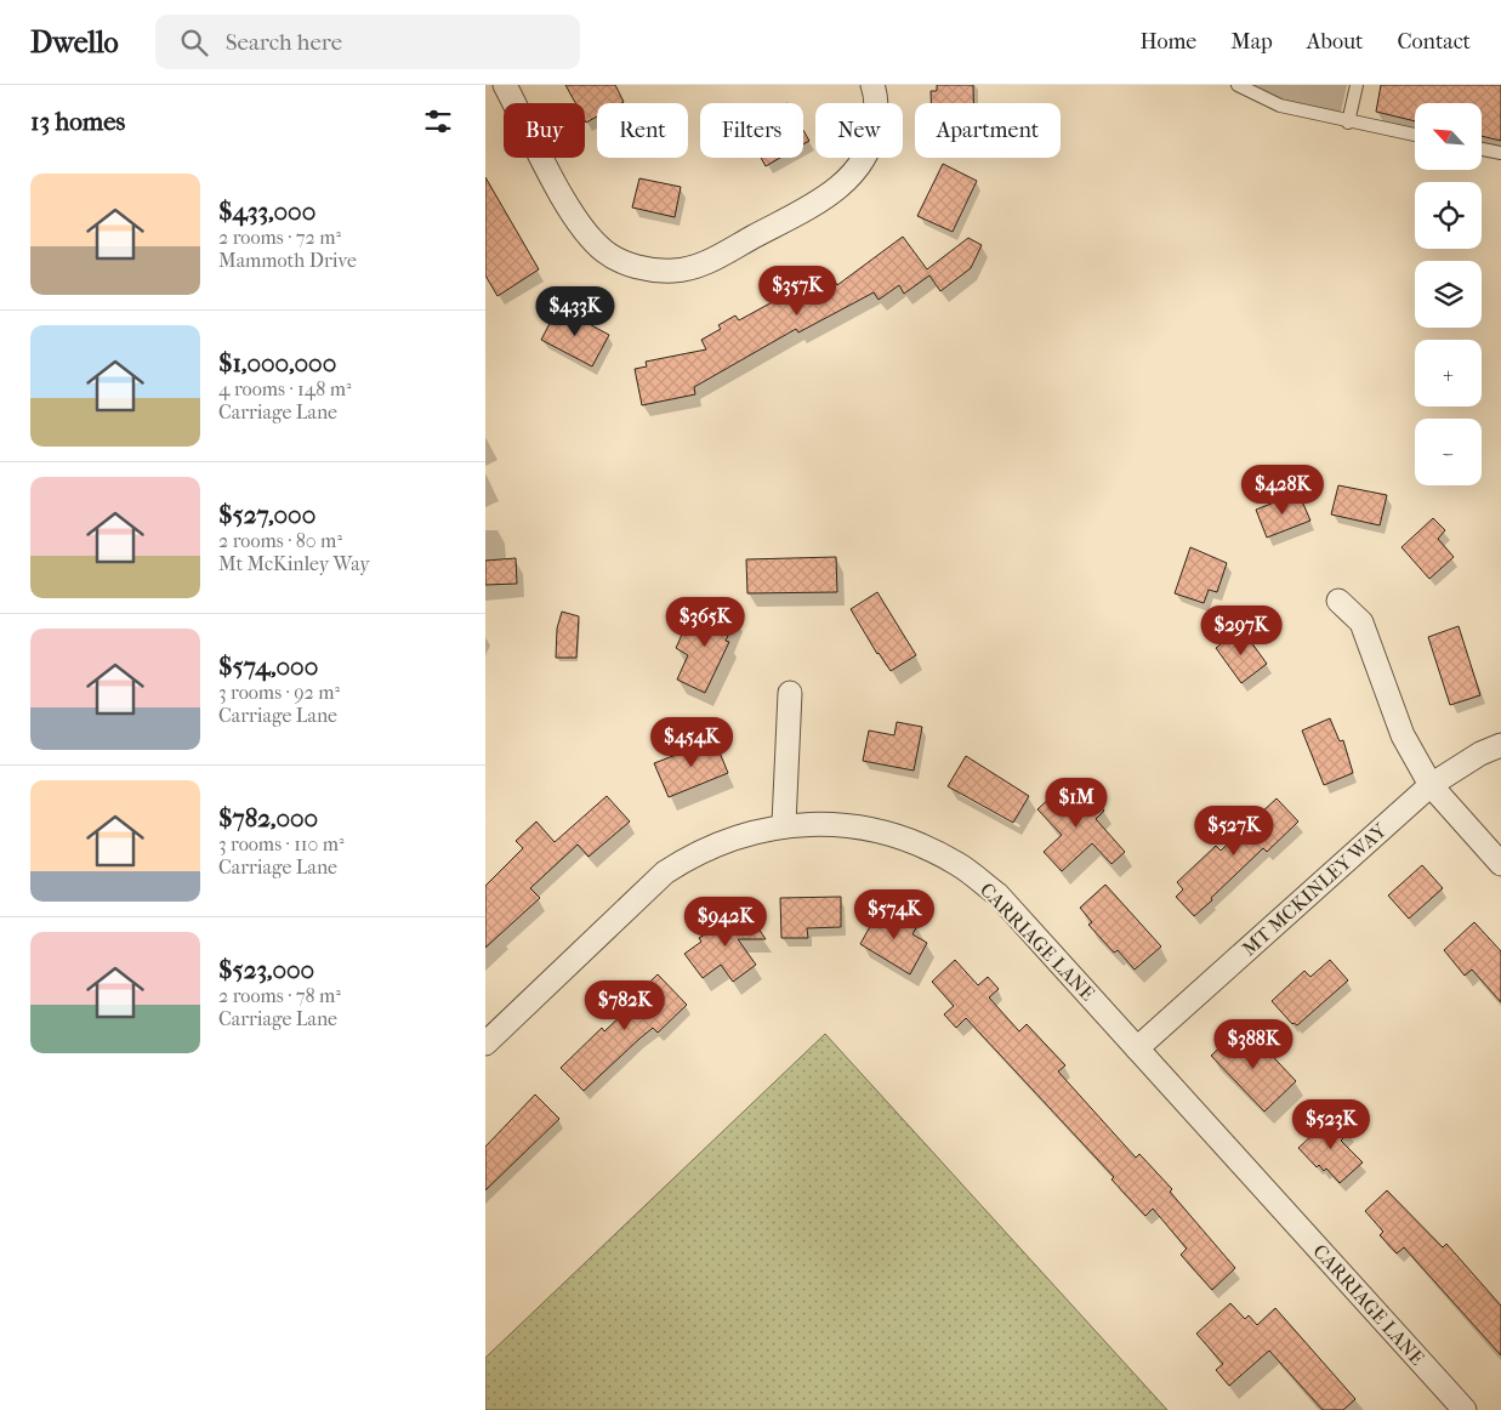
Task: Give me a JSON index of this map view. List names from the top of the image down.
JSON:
{
  "streets": {
    "street": ["MT MCKINLEY WAY", "CARRIAGE LANE"]
  },
  "crossings": [
    ["MT MCKINLEY WAY", "CARRIAGE LANE"]
  ],
  "north": "top left",
  "page": {
    "header": "Dwello",
    "search": "Search here",
    "nav": [
      "Home",
      "Map",
      "About",
      "Contact"
    ],
    "heading": "13 homes",
    "map_buttons": ["+", "−"],
    "chip": [
      "Buy",
      "Rent",
      "Filters",
      "New",
      "Apartment"
    ],
    "list": [
      {
        "name": "$433,000",
        "note": "2 rooms · 72 m² · Mammoth Drive"
      },
      {
        "name": "$1,000,000",
        "note": "4 rooms · 148 m² · Carriage Lane"
      },
      {
        "name": "$527,000",
        "note": "2 rooms · 80 m² · Mt McKinley Way"
      },
      {
        "name": "$574,000",
        "note": "3 rooms · 92 m² · Carriage Lane"
      },
      {
        "name": "$782,000",
        "note": "3 rooms · 110 m² · Carriage Lane"
      },
      {
        "name": "$523,000",
        "note": "2 rooms · 78 m² · Carriage Lane"
      }
    ],
    "price": [
      "$357K",
      "$433K",
      "$428K",
      "$365K",
      "$297K",
      "$454K",
      "$1M",
      "$527K",
      "$574K",
      "$942K",
      "$782K",
      "$388K",
      "$523K"
    ]
  }
}
